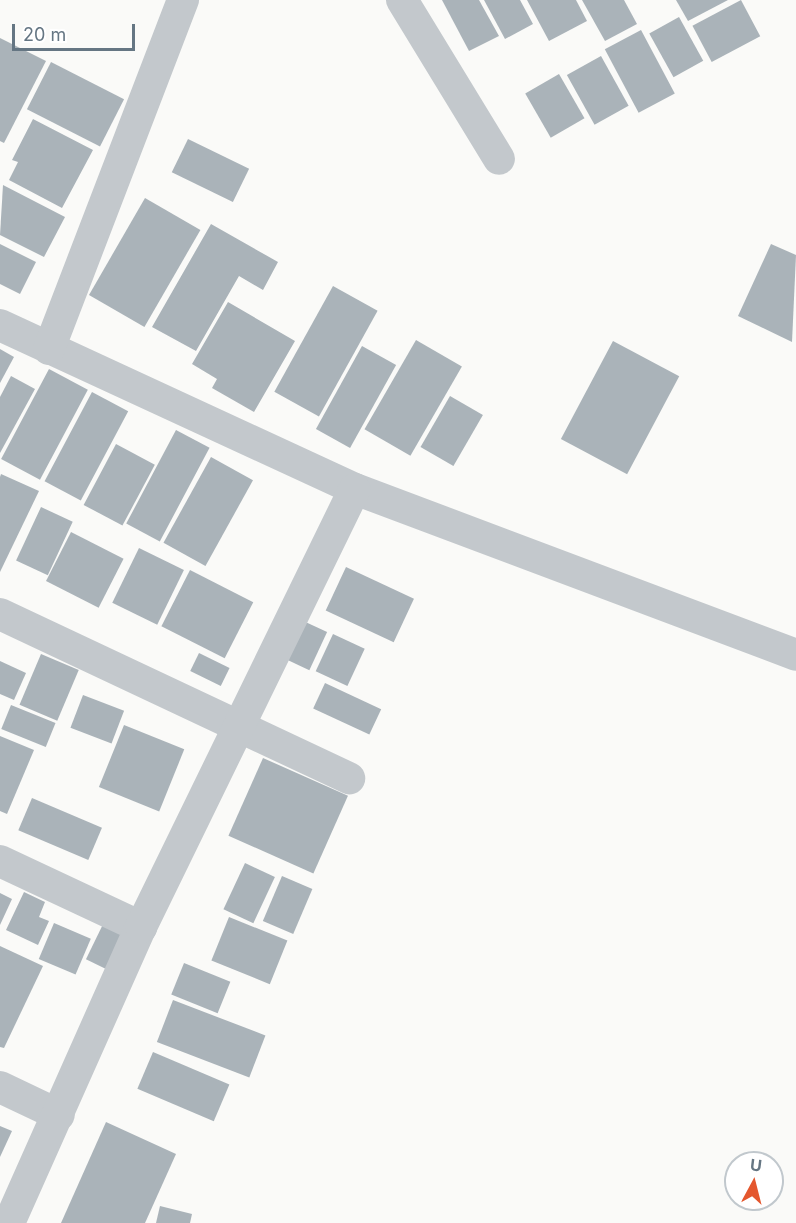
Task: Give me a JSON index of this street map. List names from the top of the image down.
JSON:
{
  "scale_bar": "20 m",
  "north": "top"
}
